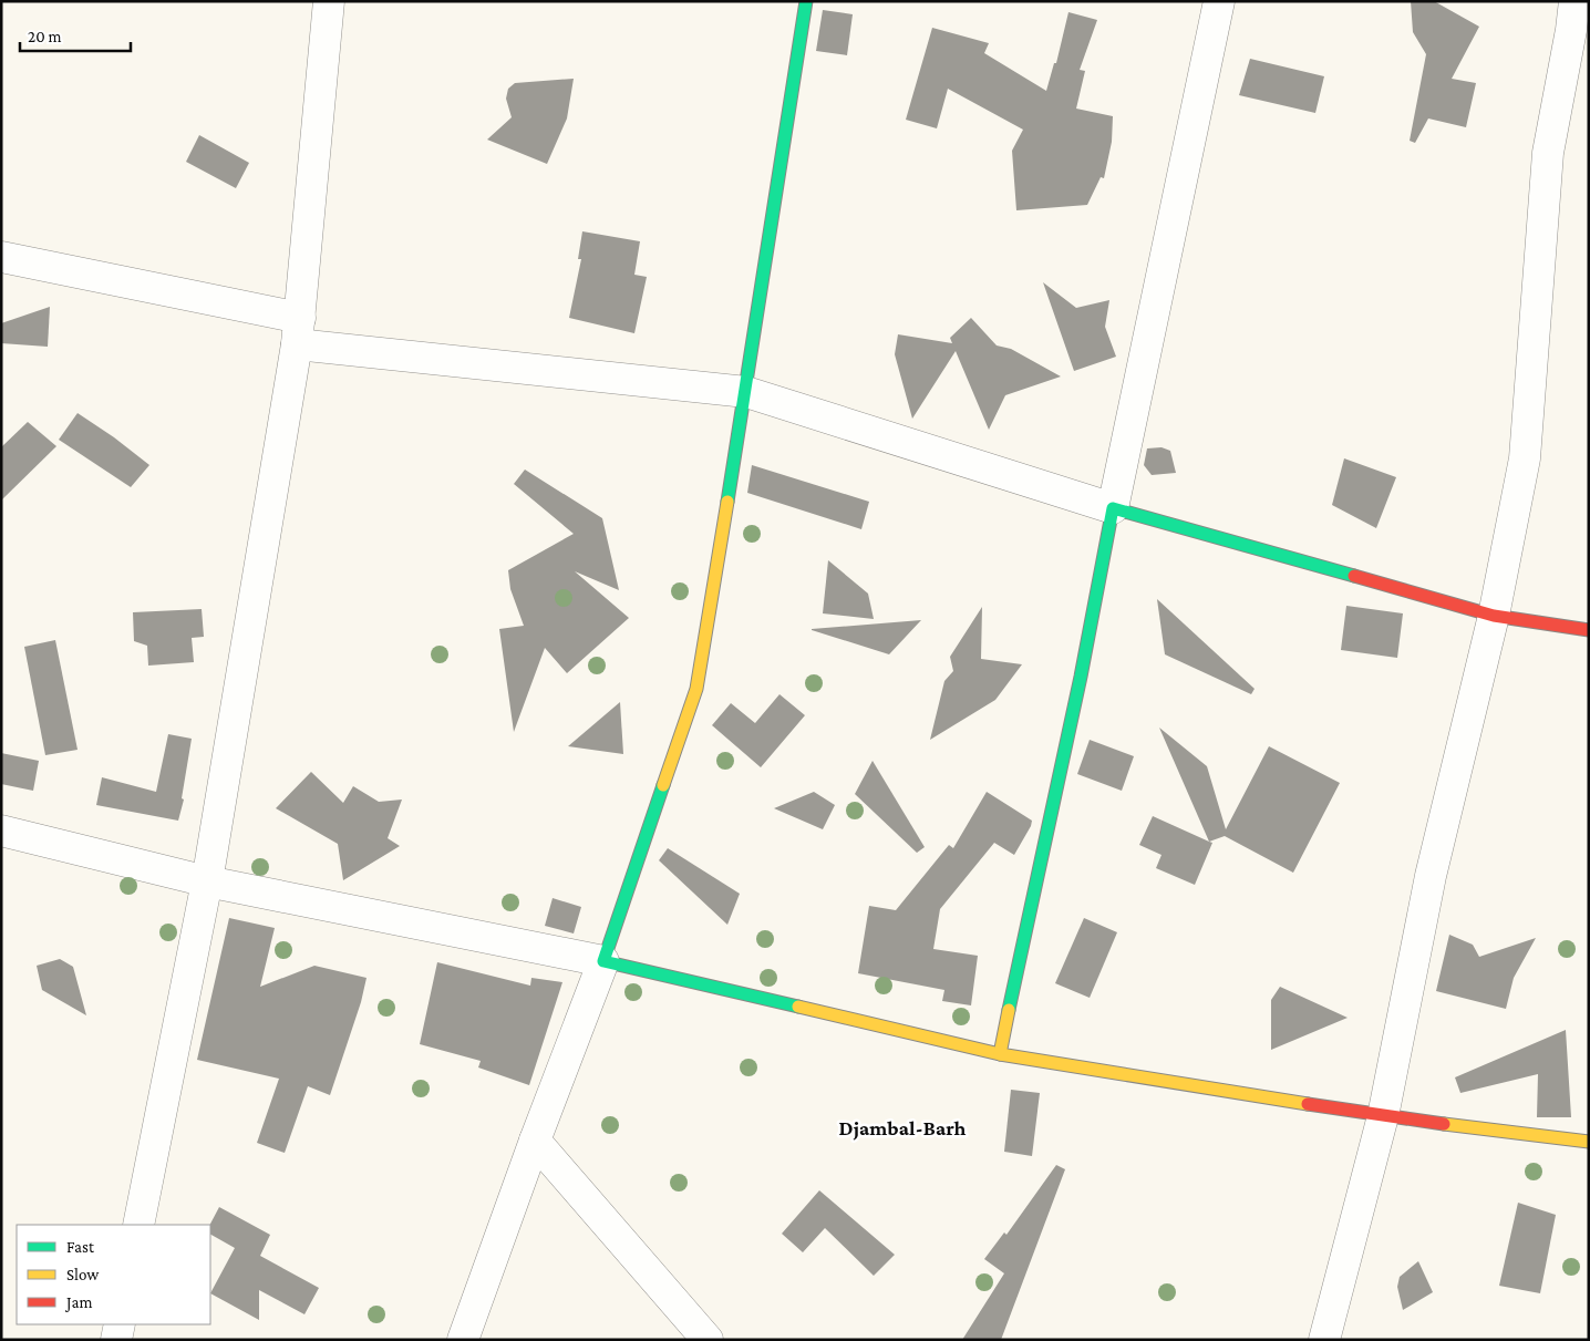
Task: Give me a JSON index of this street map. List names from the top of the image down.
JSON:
{
  "districts": ["Djambal-Barh"],
  "legend": ["Fast", "Slow", "Jam"],
  "scale_bar": "20 m"
}
